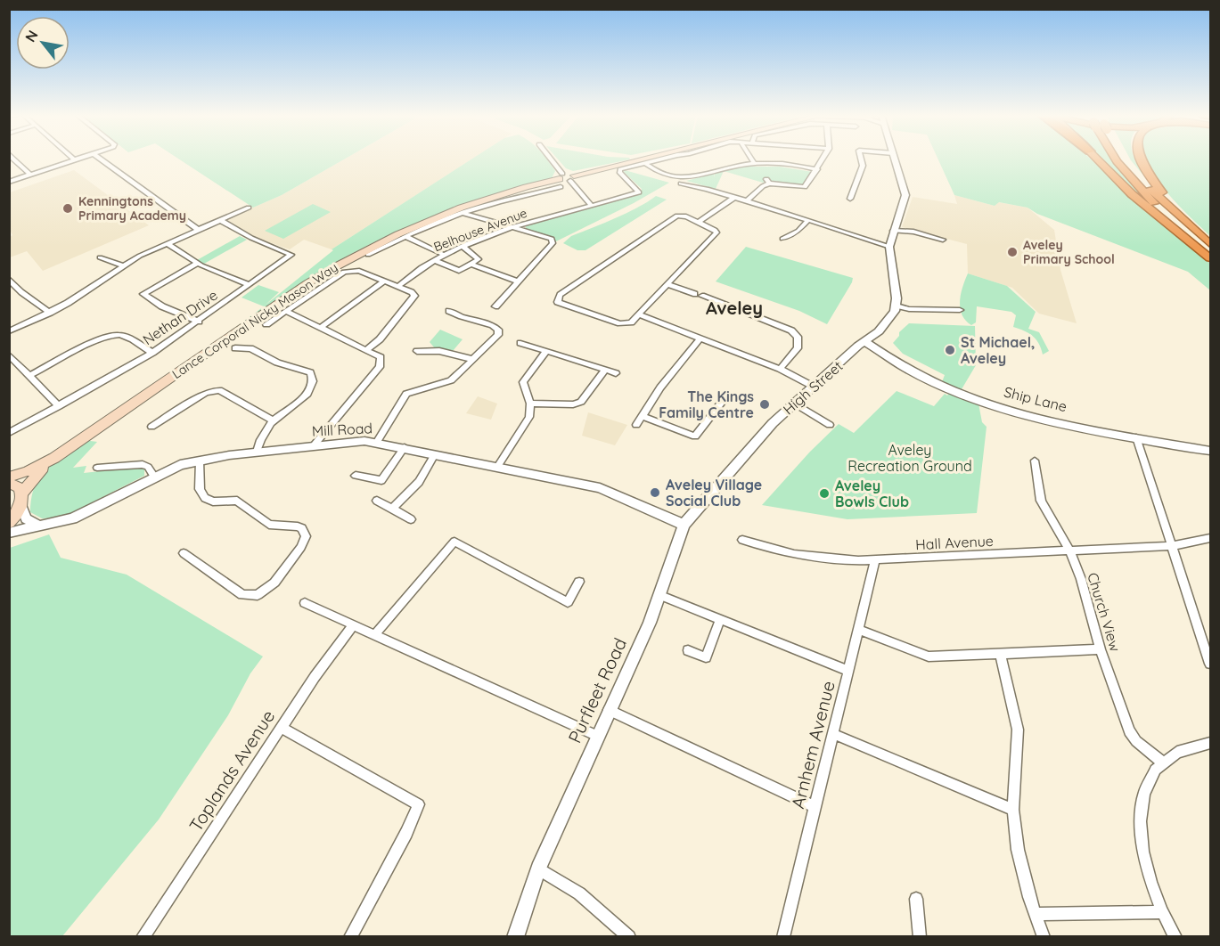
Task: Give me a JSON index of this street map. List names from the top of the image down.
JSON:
{
  "streets": {
    "main road": ["Lance Corporal Nicky Mason Way"],
    "street": [
      "Belhouse Avenue",
      "Nethan Drive",
      "High Street",
      "Ship Lane",
      "Mill Road",
      "Hall Avenue",
      "Church View",
      "Purfleet Road",
      "Arnhem Avenue",
      "Toplands Avenue"
    ]
  },
  "crossings": [
    ["High Street", "Ship Lane"],
    ["High Street", "Mill Road"],
    ["High Street", "Purfleet Road"],
    ["Mill Road", "Purfleet Road"],
    ["Hall Avenue", "Church View"],
    ["Hall Avenue", "Arnhem Avenue"]
  ],
  "districts": ["Aveley"],
  "parks": ["Aveley Recreation Ground"],
  "places": [
    "Kenningtons Primary Academy",
    "Aveley Primary School",
    "St Michael, Aveley",
    "The Kings Family Centre",
    "Aveley Village Social Club",
    "Aveley Bowls Club"
  ],
  "north": "top left"
}
